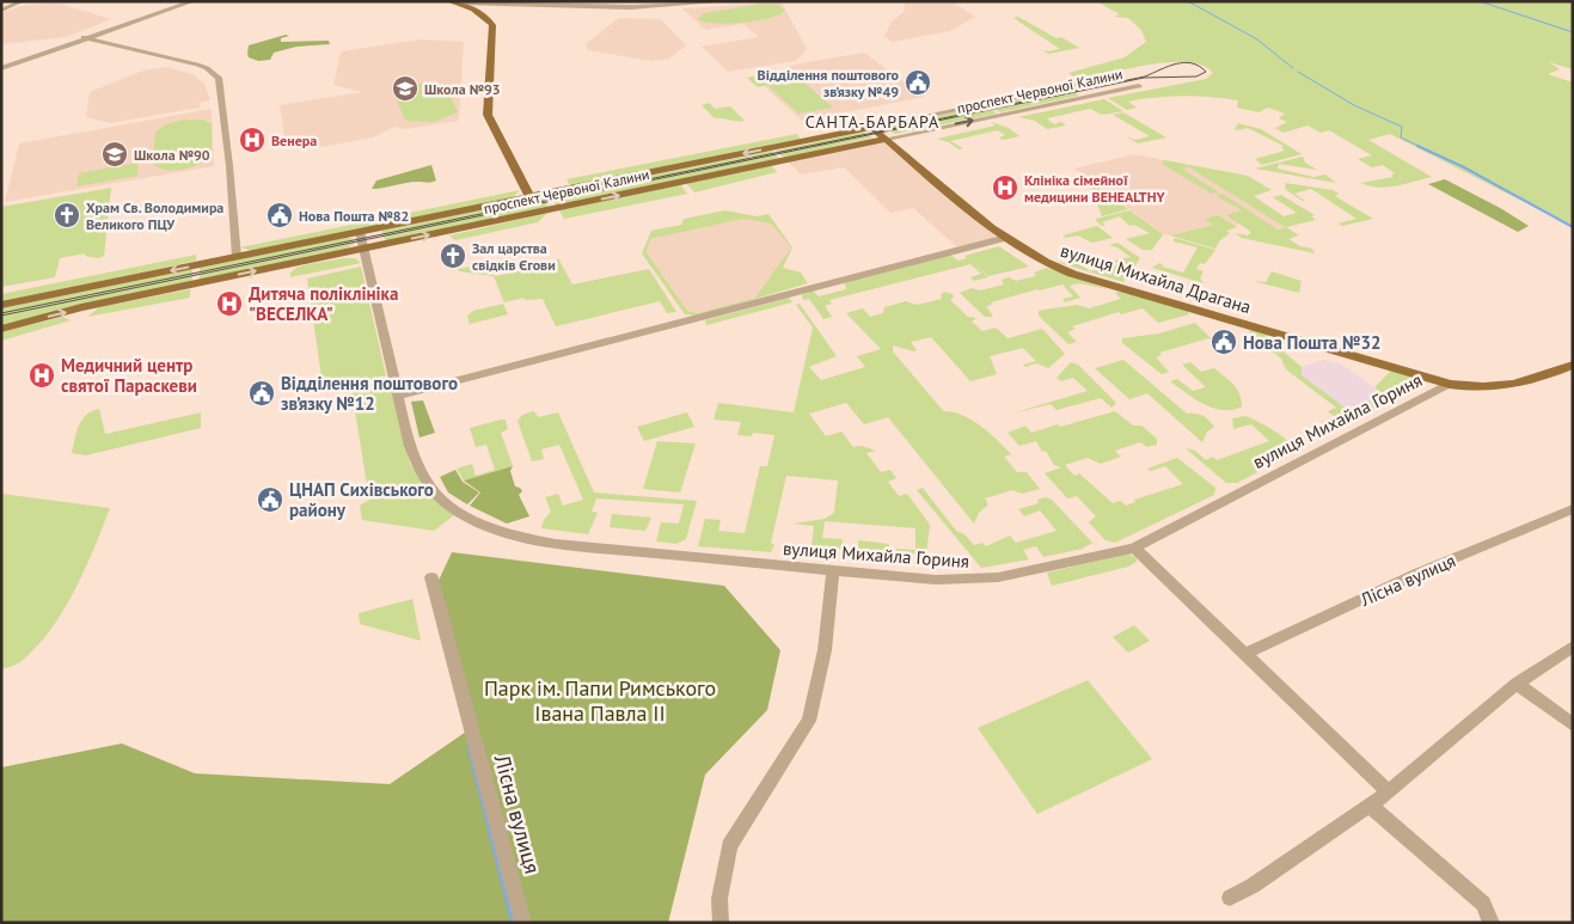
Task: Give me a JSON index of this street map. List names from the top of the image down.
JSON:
{
  "streets": {
    "main road": ["проспект Червоної Калини", "вулиця Михайла Драгана", "вулиця Михайла Гориня"],
    "street": ["Лісна вулиця"]
  },
  "crossings": [
    ["проспект Червоної Калини", "вулиця Михайла Драгана"],
    ["проспект Червоної Калини", "вулиця Михайла Гориня"],
    ["вулиця Михайла Драгана", "вулиця Михайла Гориня"]
  ],
  "districts": ["САНТА-БАРБАРА"],
  "parks": ["Парк ім. Папи Римського Івана Павла ІІ"],
  "places": {
    "public building": [
      "Відділення поштового зв’язку №49",
      "Нова Пошта №82",
      "Нова Пошта №32",
      "Відділення поштового зв’язку №12",
      "ЦНАП Сихівського району"
    ],
    "school or university": ["Школа №93", "Школа №90"],
    "hospital": [
      "Венера",
      "Клініка сімейної медицини BEHEALTHY",
      "Дитяча поліклініка \"ВЕСЕЛКА\"",
      "Медичний центр святої Параскеви"
    ],
    "church": ["Храм Св. Володимира Великого ПЦУ", "Зал царства свідків Єгови"]
  }
}
